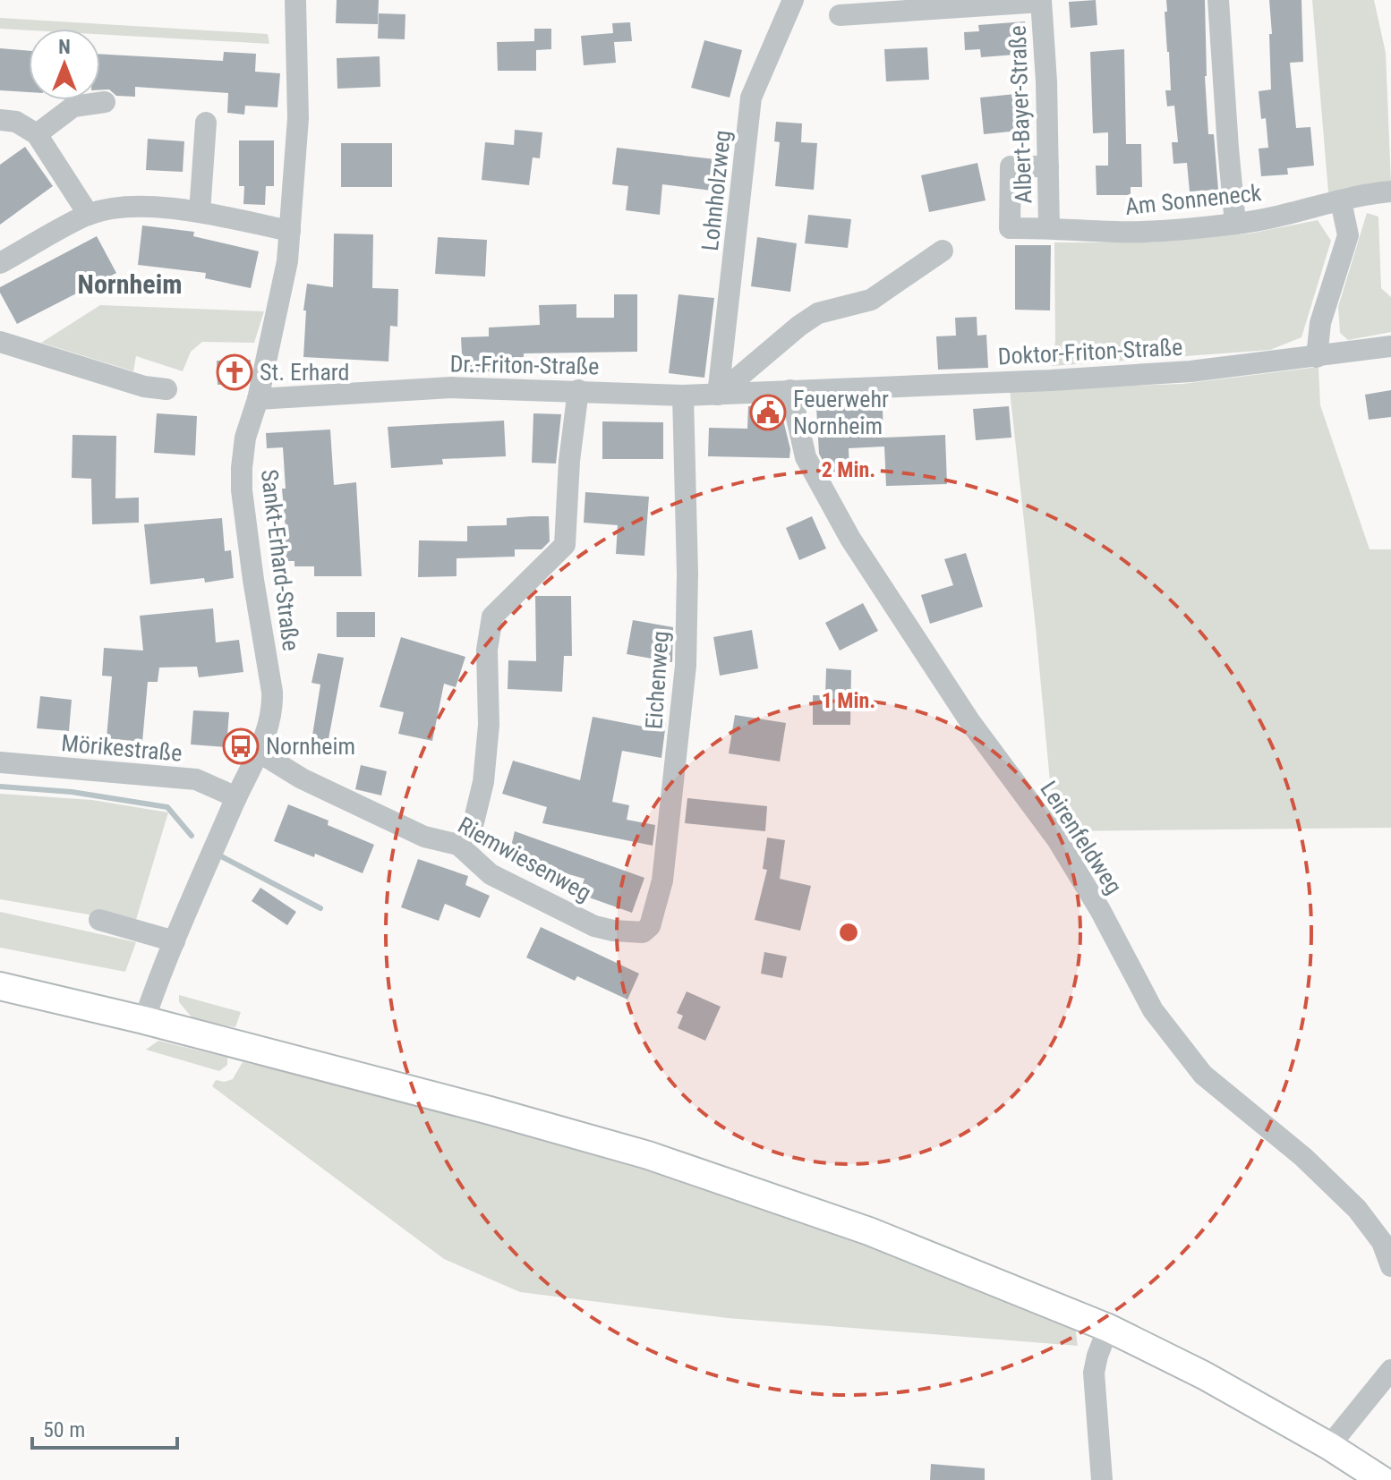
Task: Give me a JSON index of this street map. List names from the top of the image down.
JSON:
{
  "streets": {
    "street": [
      "Albert-Bayer-Straße",
      "Lohnholzweg",
      "Am Sonneneck",
      "Doktor-Friton-Straße",
      "Dr.-Friton-Straße",
      "Sankt-Erhard-Straße",
      "Eichenweg",
      "Mörikestraße",
      "Leirenfeldweg",
      "Riemwiesenweg"
    ]
  },
  "crossings": [
    ["Albert-Bayer-Straße", "Am Sonneneck"],
    ["Lohnholzweg", "Dr.-Friton-Straße"],
    ["Doktor-Friton-Straße", "Dr.-Friton-Straße"],
    ["Doktor-Friton-Straße", "Leirenfeldweg"],
    ["Dr.-Friton-Straße", "Sankt-Erhard-Straße"],
    ["Dr.-Friton-Straße", "Eichenweg"],
    ["Dr.-Friton-Straße", "Leirenfeldweg"],
    ["Sankt-Erhard-Straße", "Mörikestraße"],
    ["Sankt-Erhard-Straße", "Riemwiesenweg"],
    ["Eichenweg", "Riemwiesenweg"]
  ],
  "districts": ["Nornheim"],
  "places": {
    "church": ["St. Erhard"],
    "public building": ["Feuerwehr Nornheim"],
    "bus stop": ["Nornheim"]
  },
  "scale_bar": "50 m",
  "north": "top",
  "rings": ["2 Min.", "1 Min."]
}
